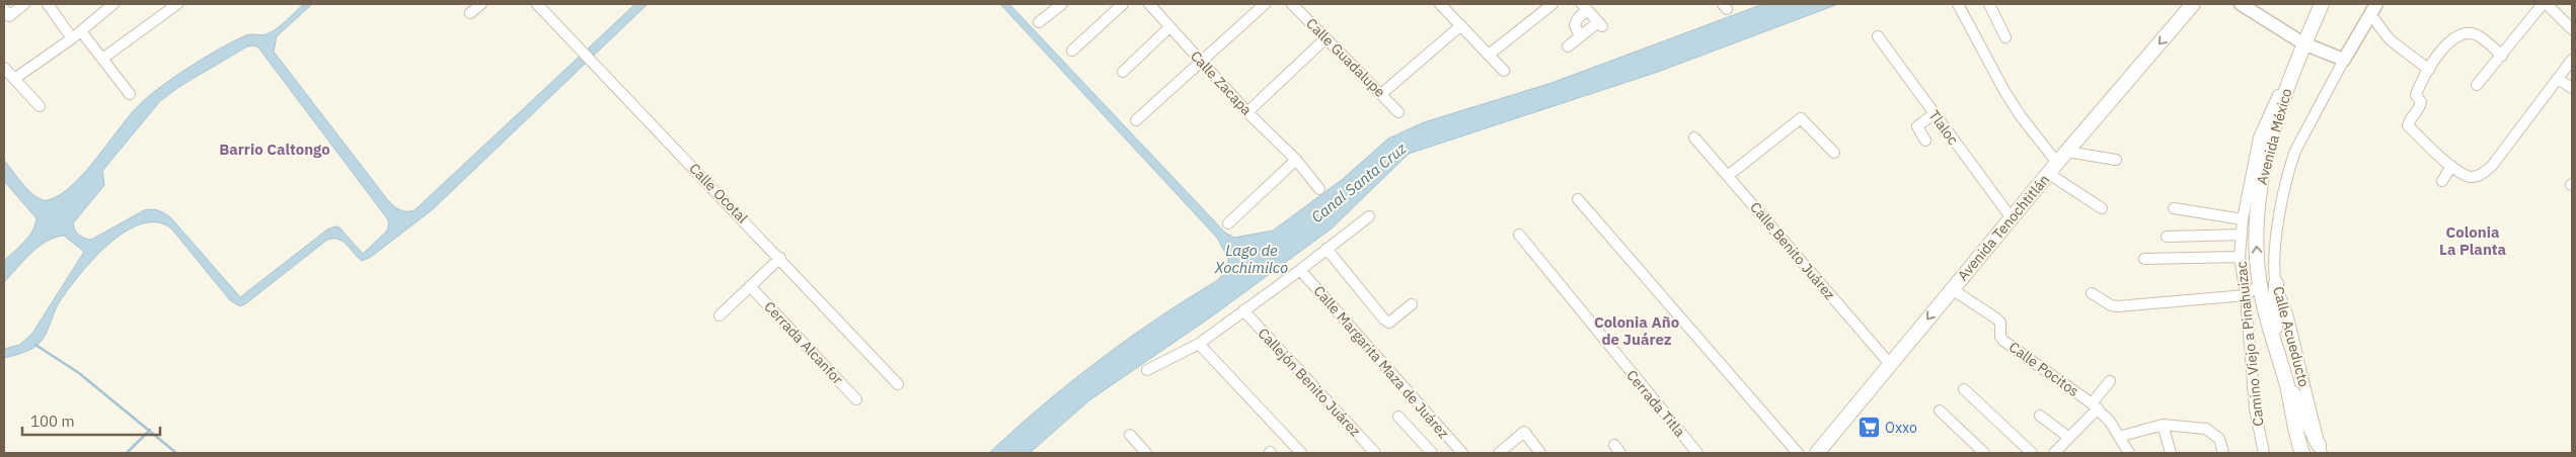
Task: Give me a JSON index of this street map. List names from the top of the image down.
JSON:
{
  "streets": {
    "main road": ["Avenida México", "Avenida Tenochtitlán"],
    "street": [
      "Calle Guadalupe",
      "Calle Zacapa",
      "Tlaloc",
      "Calle Ocotal",
      "Calle Benito Juárez",
      "Calle Acueducto",
      "Cerrada Alcanfor",
      "Camino Viejo a Pinahuizac",
      "Calle Margarita Maza de Juárez",
      "Calle Pocitos",
      "Callejón Benito Juárez",
      "Cerrada Titla"
    ]
  },
  "crossings": [
    ["Tlaloc", "Avenida Tenochtitlán"],
    ["Avenida México", "Camino Viejo a Pinahuizac"],
    ["Avenida Tenochtitlán", "Calle Benito Juárez"],
    ["Avenida Tenochtitlán", "Calle Pocitos"]
  ],
  "one_way": ["Avenida México", "Avenida Tenochtitlán"],
  "districts": ["Barrio Caltongo", "Colonia La Planta", "Colonia Año de Juárez"],
  "water": ["Canal Santa Cruz", "Lago de Xochimilco"],
  "places": {
    "supermarket": ["Oxxo"]
  },
  "scale_bar": "100 m"
}
